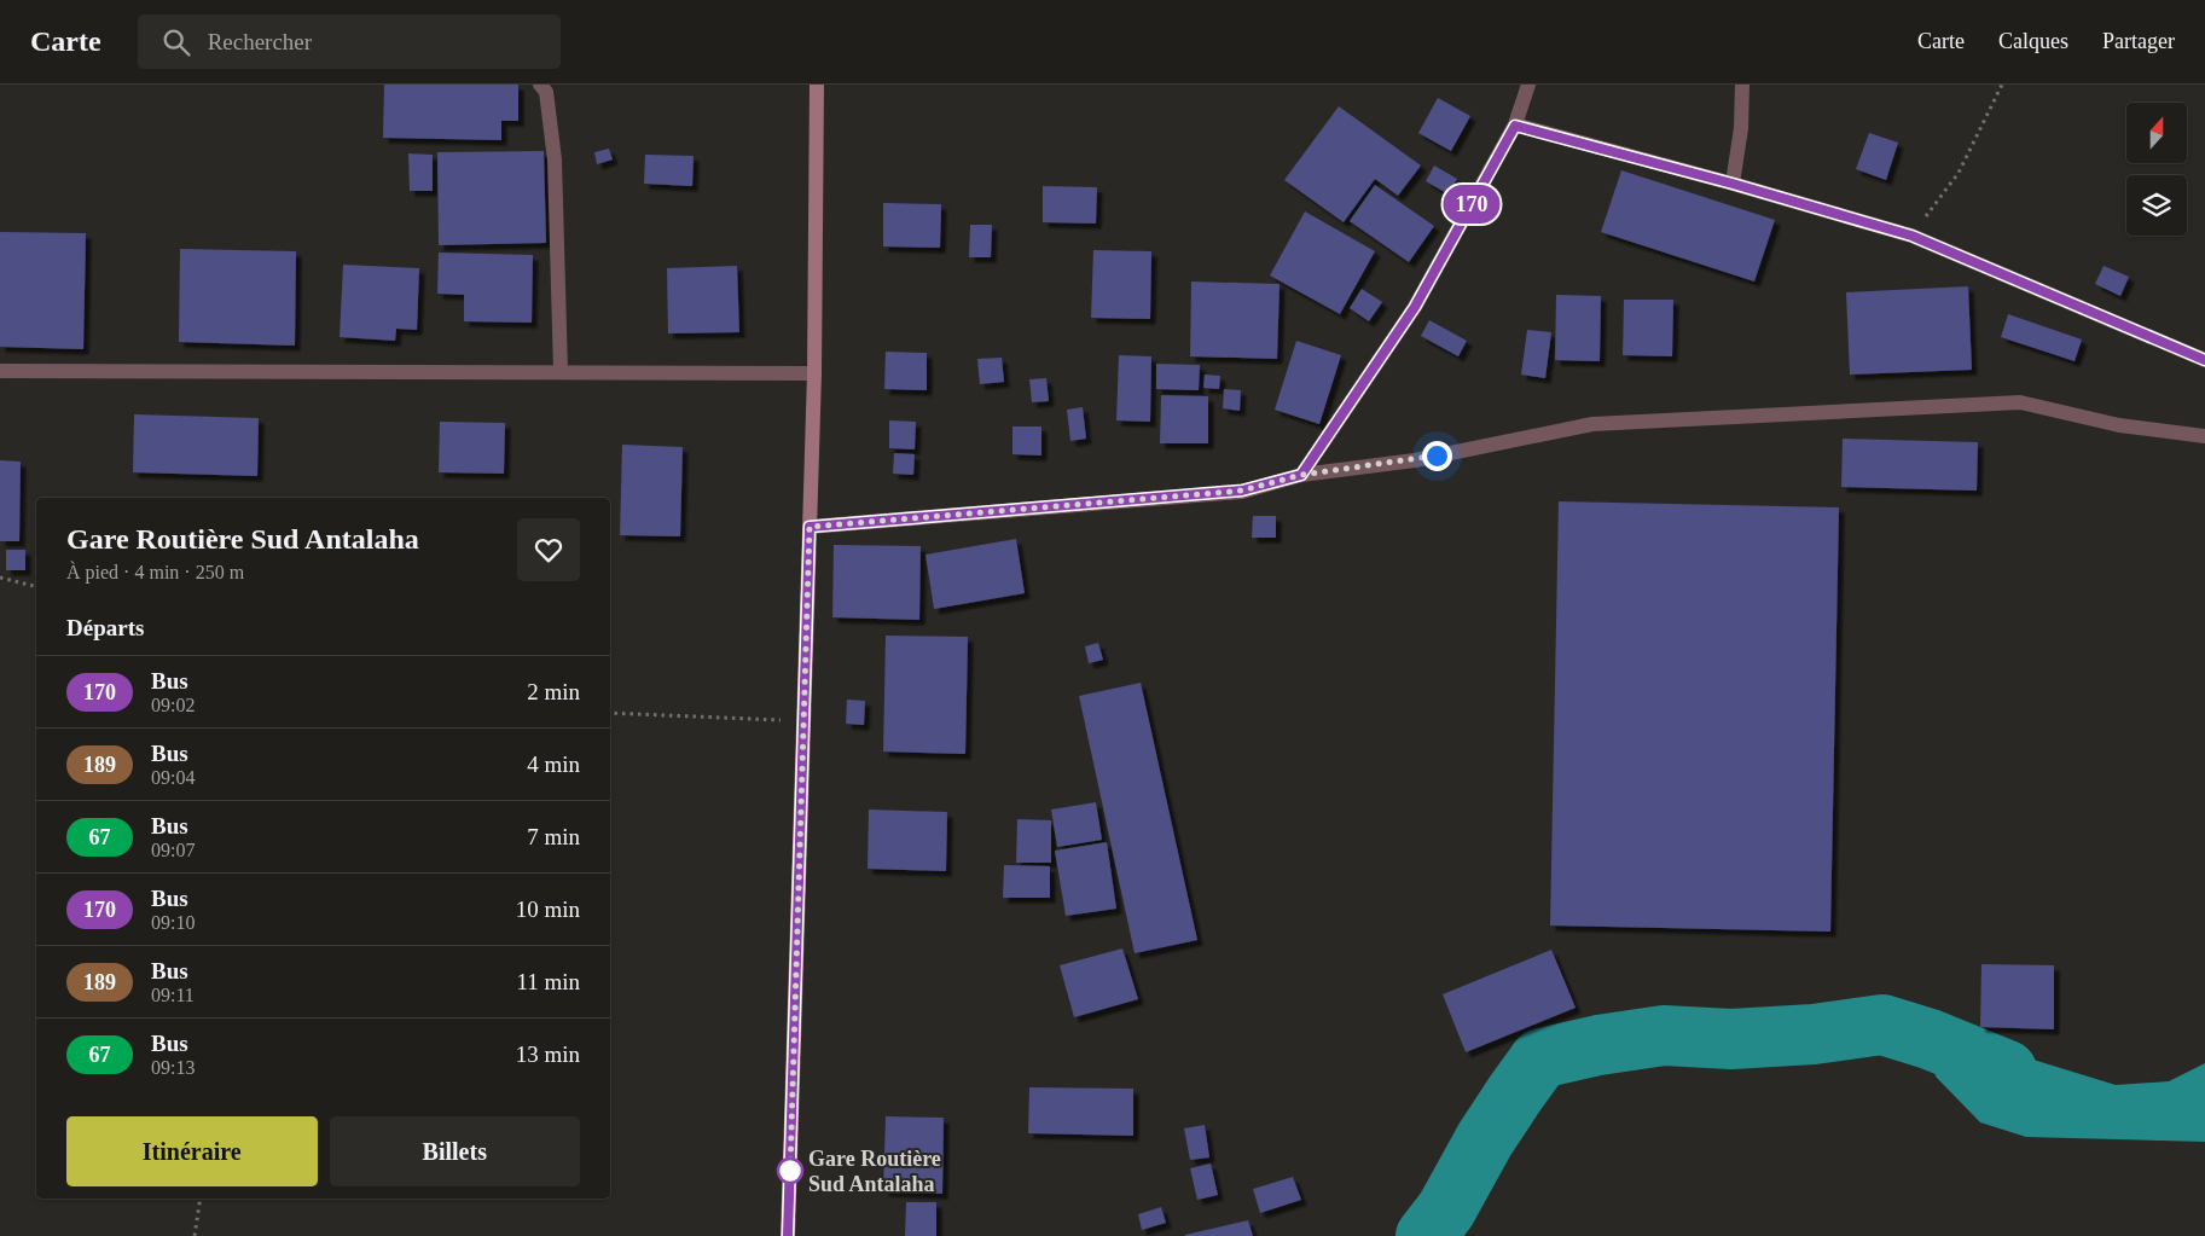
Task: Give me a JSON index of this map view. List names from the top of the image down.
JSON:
{
  "places": ["Gare Routière Sud Antalaha"],
  "lines": ["bus line 170"],
  "north": "top",
  "page": {
    "header": "Carte",
    "search": "Rechercher",
    "nav": ["Carte", "Calques", "Partager"],
    "on_map": "170",
    "heading": [
      ["Gare Routière Sud Antalaha", "À pied · 4 min · 250 m"],
      "Départs"
    ],
    "list": [
      {
        "mark": "170",
        "name": "Bus",
        "note": "09:02",
        "value": "2 min"
      },
      {
        "mark": "189",
        "name": "Bus",
        "note": "09:04",
        "value": "4 min"
      },
      {
        "mark": "67",
        "name": "Bus",
        "note": "09:07",
        "value": "7 min"
      },
      {
        "mark": "170",
        "name": "Bus",
        "note": "09:10",
        "value": "10 min"
      },
      {
        "mark": "189",
        "name": "Bus",
        "note": "09:11",
        "value": "11 min"
      },
      {
        "mark": "67",
        "name": "Bus",
        "note": "09:13",
        "value": "13 min"
      }
    ],
    "buttons": ["Itinéraire", "Billets"]
  }
}
